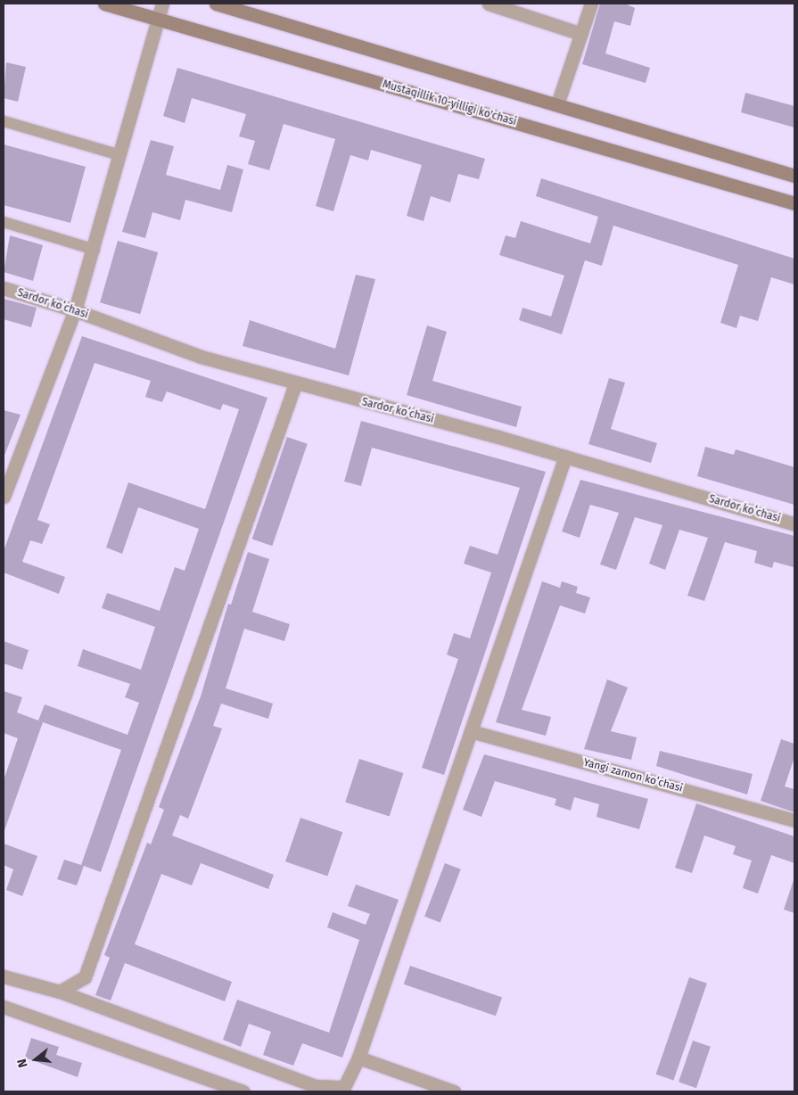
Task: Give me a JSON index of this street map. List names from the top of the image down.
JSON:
{
  "streets": {
    "main road": ["Mustaqillik 10-yilligi ko'chasi"],
    "street": ["Sardor koʻchasi", "Yangi zamon koʻchasi"]
  },
  "north": "left"
}
